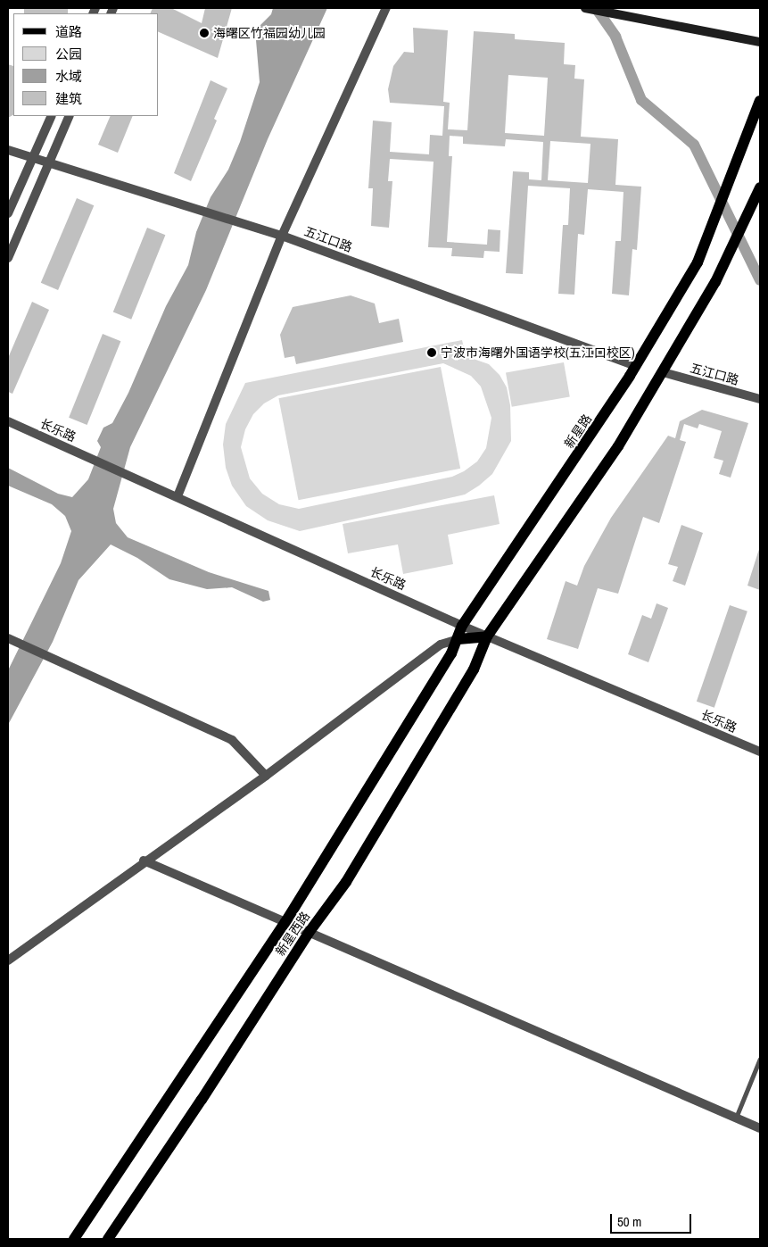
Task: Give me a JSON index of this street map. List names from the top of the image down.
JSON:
{
  "streets": {
    "main road": ["新星路", "新星西路"],
    "street": ["五江口路", "长乐路"]
  },
  "crossings": [
    ["五江口路", "新星路"],
    ["五江口路", "新星西路"],
    ["长乐路", "新星路"],
    ["长乐路", "新星西路"],
    ["新星路", "新星西路"]
  ],
  "places": ["海曙区竹福园幼儿园", "宁波市海曙外国语学校(五江口校区)"],
  "legend": [
    "道路",
    "公园",
    "水域",
    "建筑"
  ],
  "scale_bar": "50 m"
}
